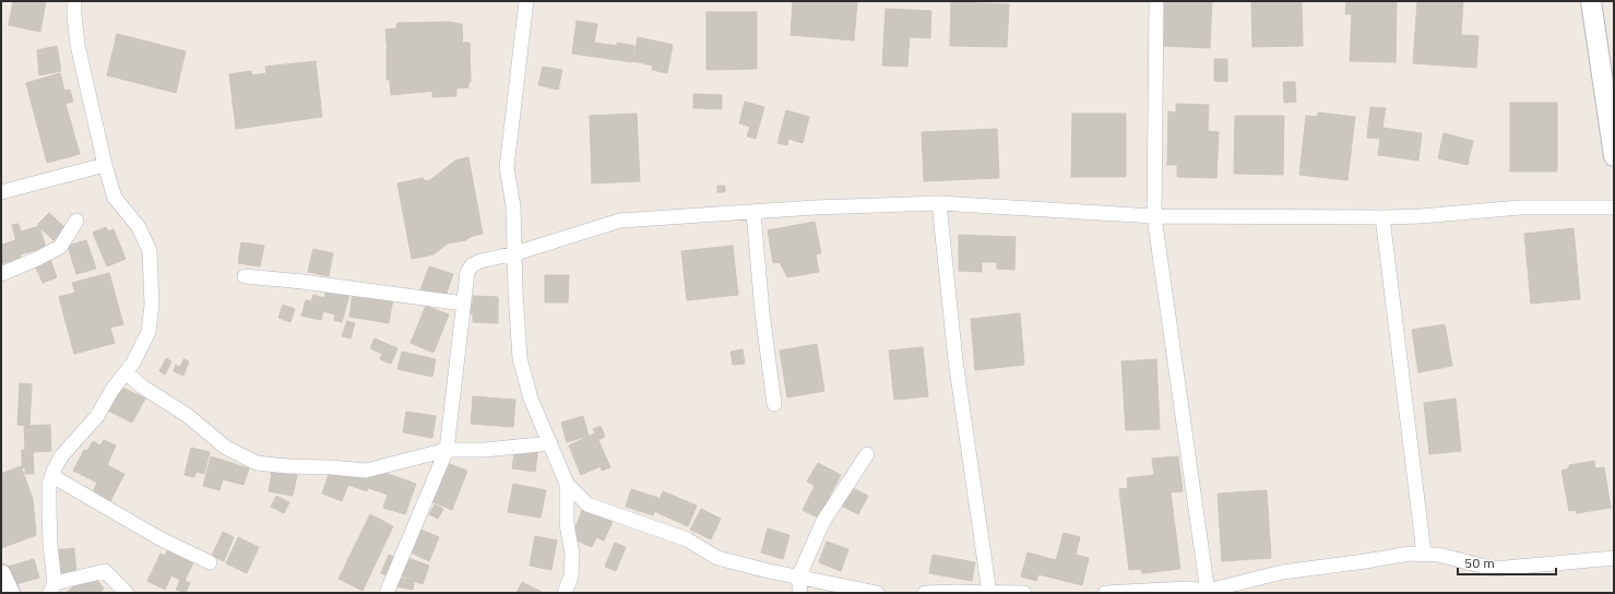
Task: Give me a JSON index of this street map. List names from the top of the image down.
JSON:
{
  "scale_bar": "50 m"
}
